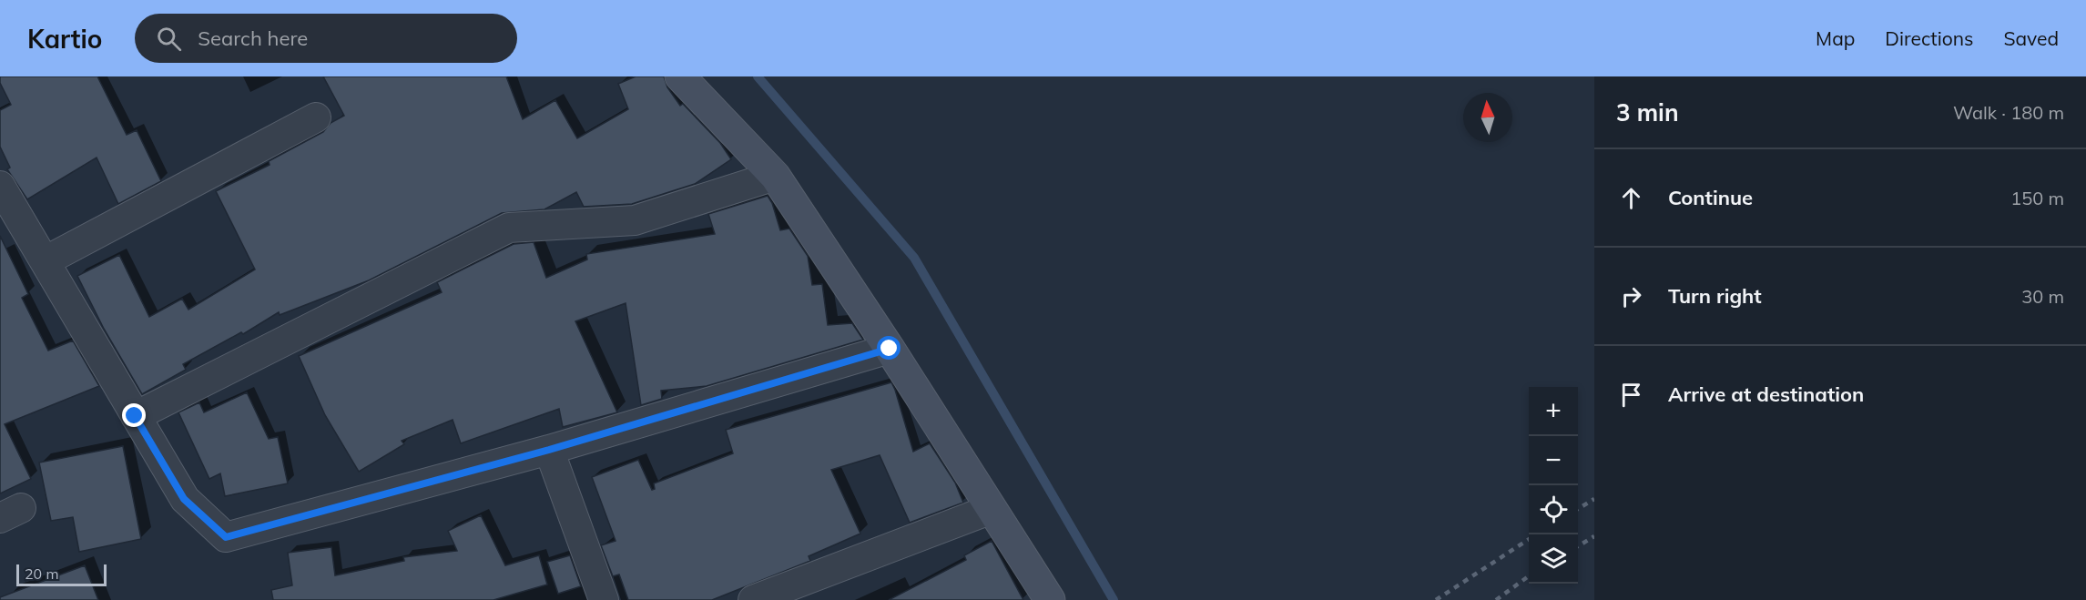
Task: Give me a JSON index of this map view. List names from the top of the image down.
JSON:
{
  "scale_bar": "20 m",
  "north": "top",
  "page": {
    "header": "Kartio",
    "search": "Search here",
    "nav": ["Map", "Directions", "Saved"],
    "heading": ["3 min", "Walk · 180 m"],
    "list": [
      ["Continue", "150 m"],
      ["Turn right", "30 m"],
      "Arrive at destination"
    ],
    "map_buttons": ["+", "−"],
    "scale": "20 m"
  }
}
